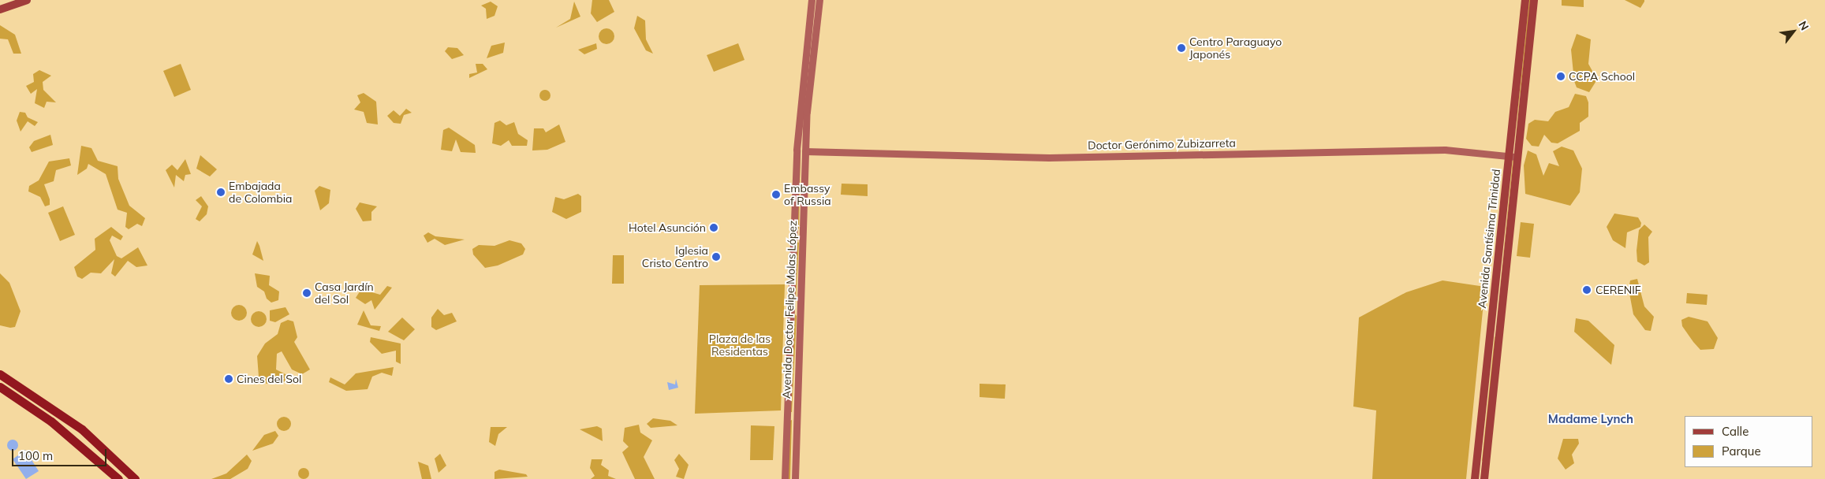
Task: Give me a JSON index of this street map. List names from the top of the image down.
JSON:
{
  "streets": {
    "main road": ["Doctor Gerónimo Zubizarreta", "Avenida Santísima Trinidad", "Avenida Doctor Felipe Molas López"]
  },
  "crossings": [
    ["Doctor Gerónimo Zubizarreta", "Avenida Santísima Trinidad"],
    ["Doctor Gerónimo Zubizarreta", "Avenida Doctor Felipe Molas López"]
  ],
  "districts": ["Madame Lynch"],
  "parks": ["Plaza de las Residentas"],
  "places": [
    "Centro Paraguayo Japonés",
    "CCPA School",
    "Embajada de Colombia",
    "Embassy of Russia",
    "Hotel Asunción",
    "Iglesia Cristo Centro",
    "CERENIF",
    "Casa Jardín del Sol",
    "Cines del Sol"
  ],
  "legend": ["Calle", "Parque"],
  "scale_bar": "100 m",
  "north": "top right"
}
